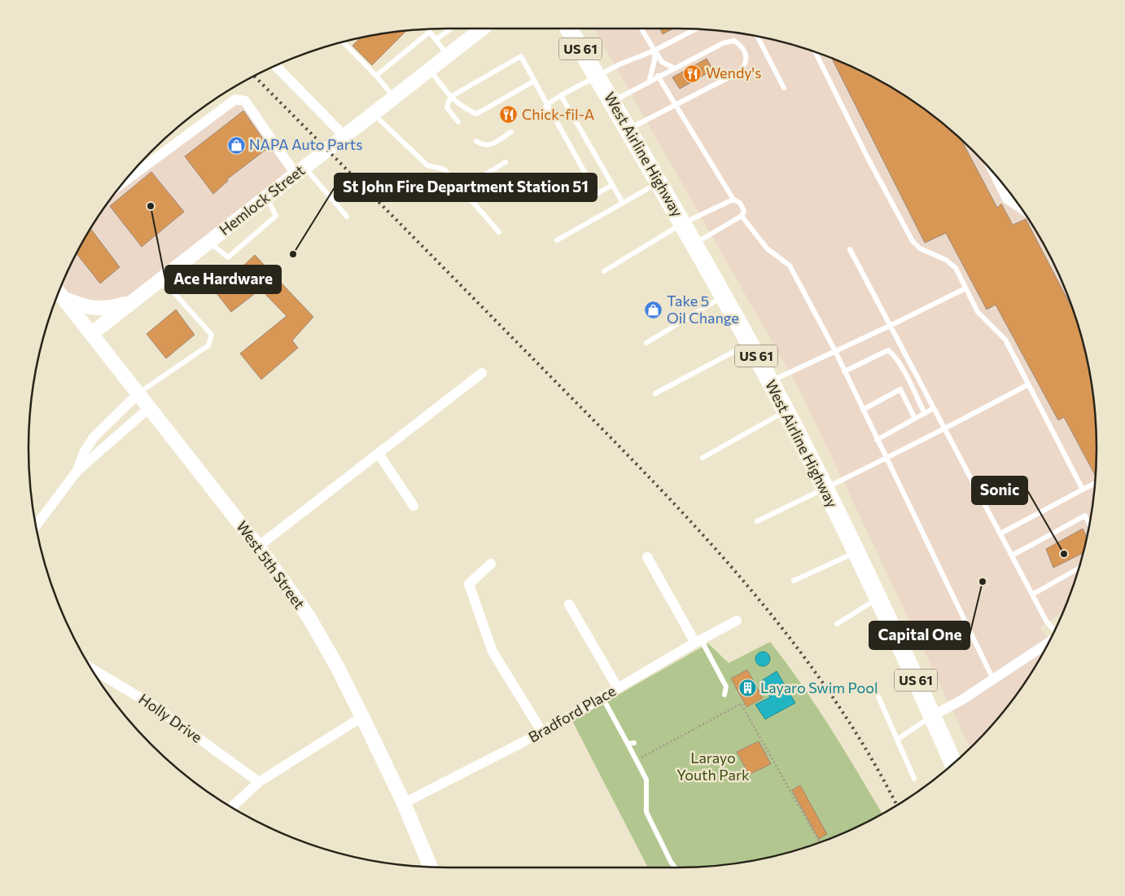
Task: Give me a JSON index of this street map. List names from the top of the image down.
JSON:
{
  "streets": {
    "highway": ["US 61", "West Airline Highway"],
    "main road": ["Hemlock Street", "West 5th Street"],
    "street": ["Bradford Place", "Holly Drive"]
  },
  "crossings": [
    ["Hemlock Street", "West 5th Street"],
    ["West 5th Street", "Bradford Place"]
  ],
  "parks": ["Larayo Youth Park"],
  "places": {
    "restaurant": ["Wendy's", "Chick-fil-A"],
    "shop": ["NAPA Auto Parts", "Take 5 Oil Change"],
    "other": [
      "Ace Hardware",
      "St John Fire Department Station 51",
      "Sonic",
      "Capital One"
    ],
    "building": ["Layaro Swim Pool"]
  }
}
